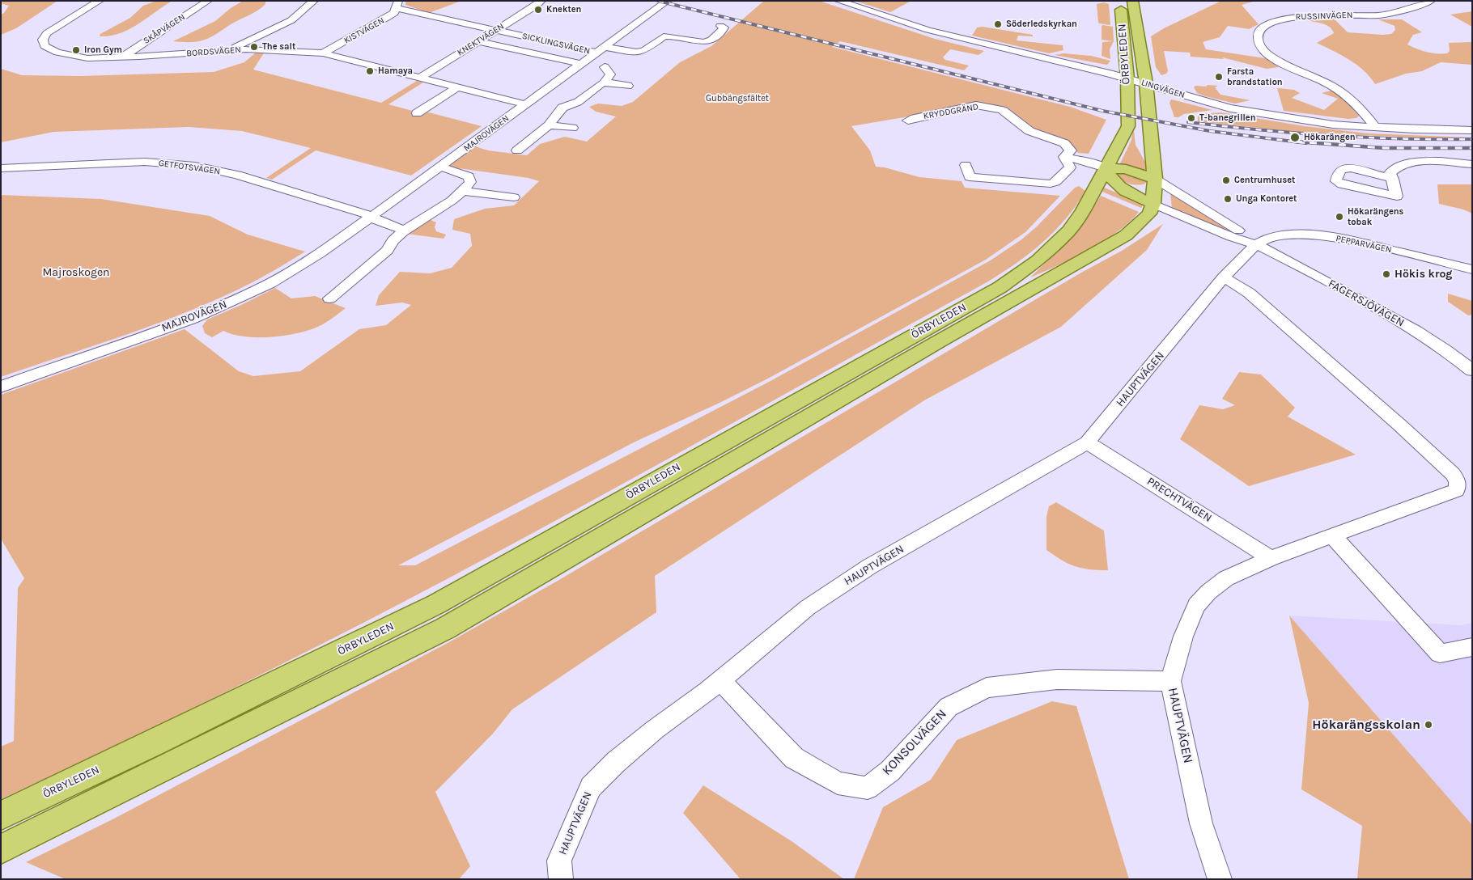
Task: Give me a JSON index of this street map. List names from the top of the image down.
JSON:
{
  "streets": {
    "main road": ["ÖRBYLEDEN"],
    "street": [
      "RUSSINVÄGEN",
      "SKÅPVÄGEN",
      "KISTVÄGEN",
      "KNEKTVÄGEN",
      "SICKLINGSVÄGEN",
      "BORDSVÄGEN",
      "LINGVÄGEN",
      "KRYDDGRÄND",
      "MAJROVÄGEN",
      "GETFOTSVÄGEN",
      "PEPPARVÄGEN",
      "FAGERSJÖVÄGEN",
      "HAUPTVÄGEN",
      "PRECHTVÄGEN",
      "KONSOLVÄGEN"
    ]
  },
  "crossings": [
    ["RUSSINVÄGEN", "LINGVÄGEN"],
    ["SKÅPVÄGEN", "BORDSVÄGEN"],
    ["KISTVÄGEN", "SICKLINGSVÄGEN"],
    ["KISTVÄGEN", "BORDSVÄGEN"],
    ["KNEKTVÄGEN", "SICKLINGSVÄGEN"],
    ["KNEKTVÄGEN", "BORDSVÄGEN"],
    ["SICKLINGSVÄGEN", "MAJROVÄGEN"],
    ["BORDSVÄGEN", "MAJROVÄGEN"],
    ["ÖRBYLEDEN", "LINGVÄGEN"],
    ["ÖRBYLEDEN", "FAGERSJÖVÄGEN"],
    ["MAJROVÄGEN", "GETFOTSVÄGEN"],
    ["PEPPARVÄGEN", "FAGERSJÖVÄGEN"],
    ["PEPPARVÄGEN", "HAUPTVÄGEN"],
    ["FAGERSJÖVÄGEN", "HAUPTVÄGEN"],
    ["HAUPTVÄGEN", "PRECHTVÄGEN"],
    ["HAUPTVÄGEN", "KONSOLVÄGEN"]
  ],
  "parks": ["Gubbängsfältet", "Majroskogen"],
  "places": [
    "Knekten",
    "Söderledskyrkan",
    "The salt",
    "Iron Gym",
    "Hamaya",
    "Farsta brandstation",
    "T-banegrillen",
    "Hökarängen",
    "Centrumhuset",
    "Unga Kontoret",
    "Hökarängens tobak",
    "Hökis krog",
    "Hökarängsskolan"
  ]
}
